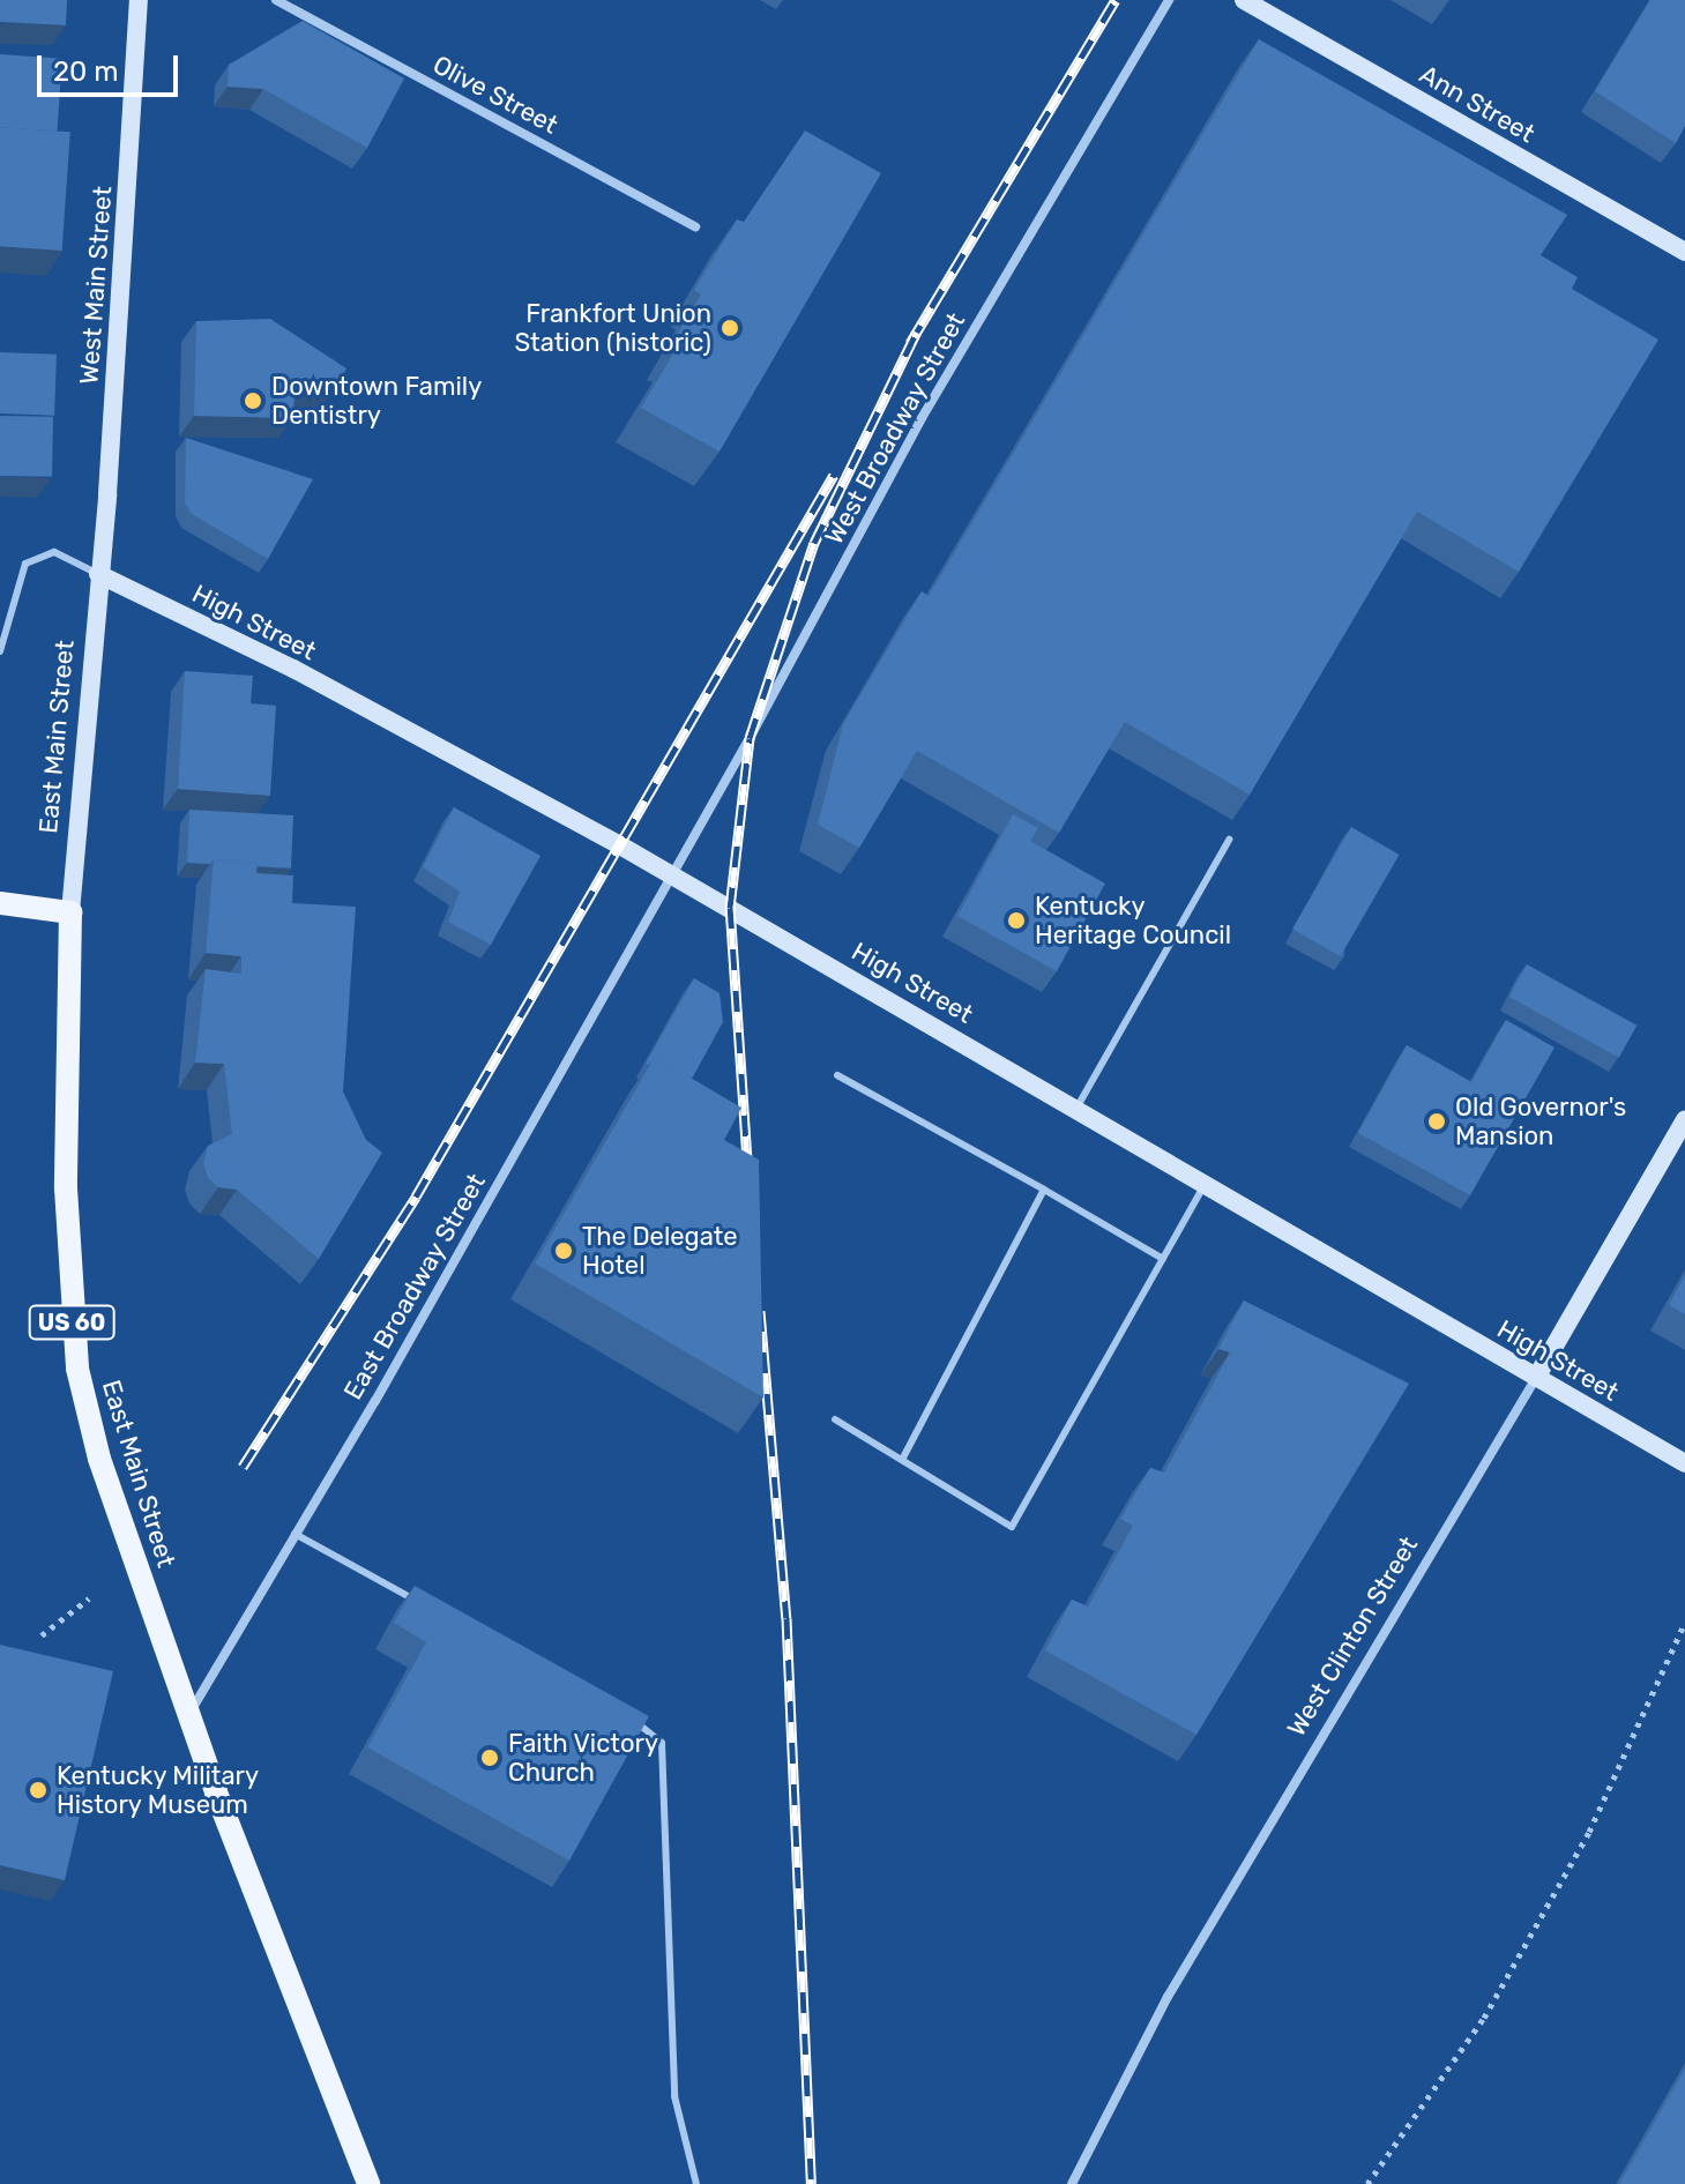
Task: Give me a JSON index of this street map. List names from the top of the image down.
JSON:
{
  "streets": {
    "main road": [
      "Ann Street",
      "West Main Street",
      "High Street",
      "East Main Street",
      "US 60",
      "West Clinton Street"
    ],
    "street": ["Olive Street", "West Broadway Street", "East Broadway Street"]
  },
  "crossings": [
    ["West Main Street", "High Street"],
    ["West Main Street", "East Main Street"],
    ["West Broadway Street", "High Street"],
    ["West Broadway Street", "East Broadway Street"],
    ["High Street", "East Main Street"],
    ["High Street", "East Broadway Street"],
    ["High Street", "West Clinton Street"],
    ["East Main Street", "East Broadway Street"]
  ],
  "places": [
    "Frankfort Union Station (historic)",
    "Downtown Family Dentistry",
    "Kentucky Heritage Council",
    "Old Governor's Mansion",
    "The Delegate Hotel",
    "Faith Victory Church",
    "Kentucky Military History Museum"
  ],
  "scale_bar": "20 m"
}
